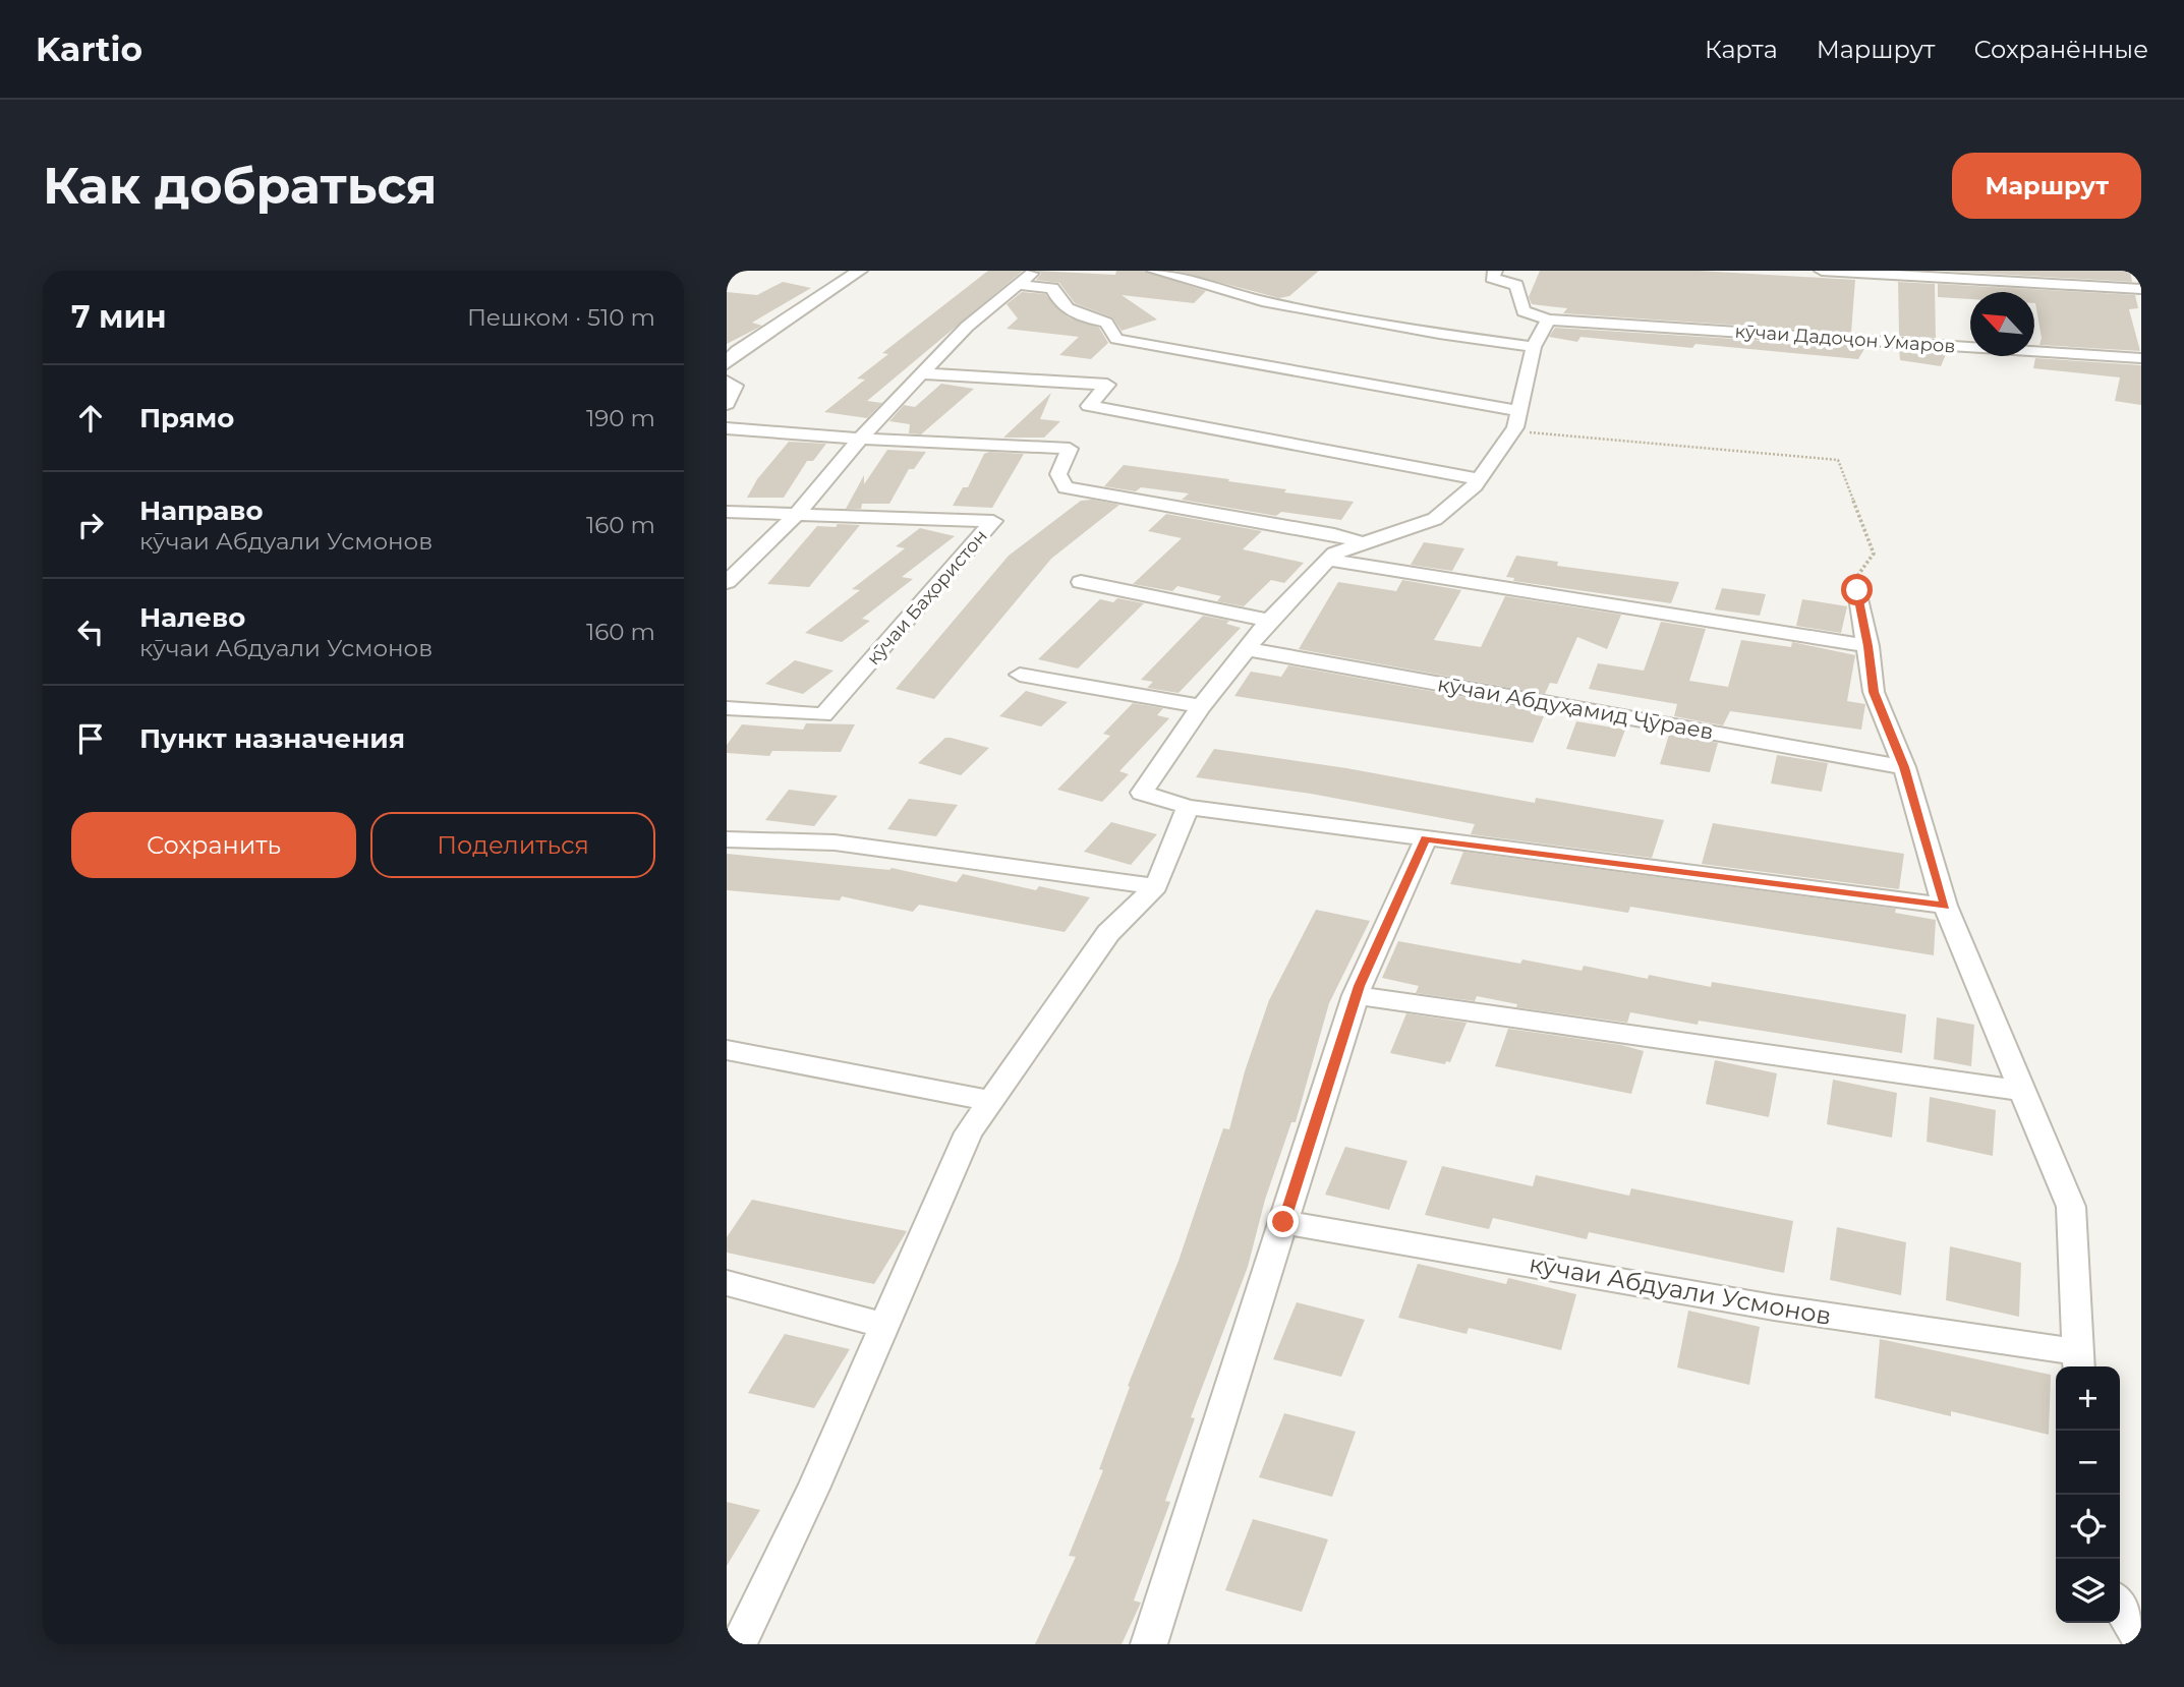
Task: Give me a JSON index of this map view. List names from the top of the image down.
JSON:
{
  "streets": {
    "street": [
      "кӯчаи Дадоҷон Умаров",
      "кӯчаи Баҳористон",
      "кӯчаи Абдуҳамид Ҷӯраев",
      "кӯчаи Абдуали Усмонов"
    ]
  },
  "north": "top left",
  "page": {
    "header": "Kartio",
    "nav": ["Карта", "Маршрут", "Сохранённые"],
    "buttons": [
      "Маршрут",
      ["Сохранить", "Поделиться"]
    ],
    "title": "Как добраться",
    "heading": ["7 мин", "Пешком · 510 m"],
    "list": [
      ["Прямо", "190 m"],
      ["Направо", "кӯчаи Абдуали Усмонов", "160 m"],
      ["Налево", "кӯчаи Абдуали Усмонов", "160 m"],
      "Пункт назначения"
    ],
    "map_buttons": ["+", "−"]
  }
}
